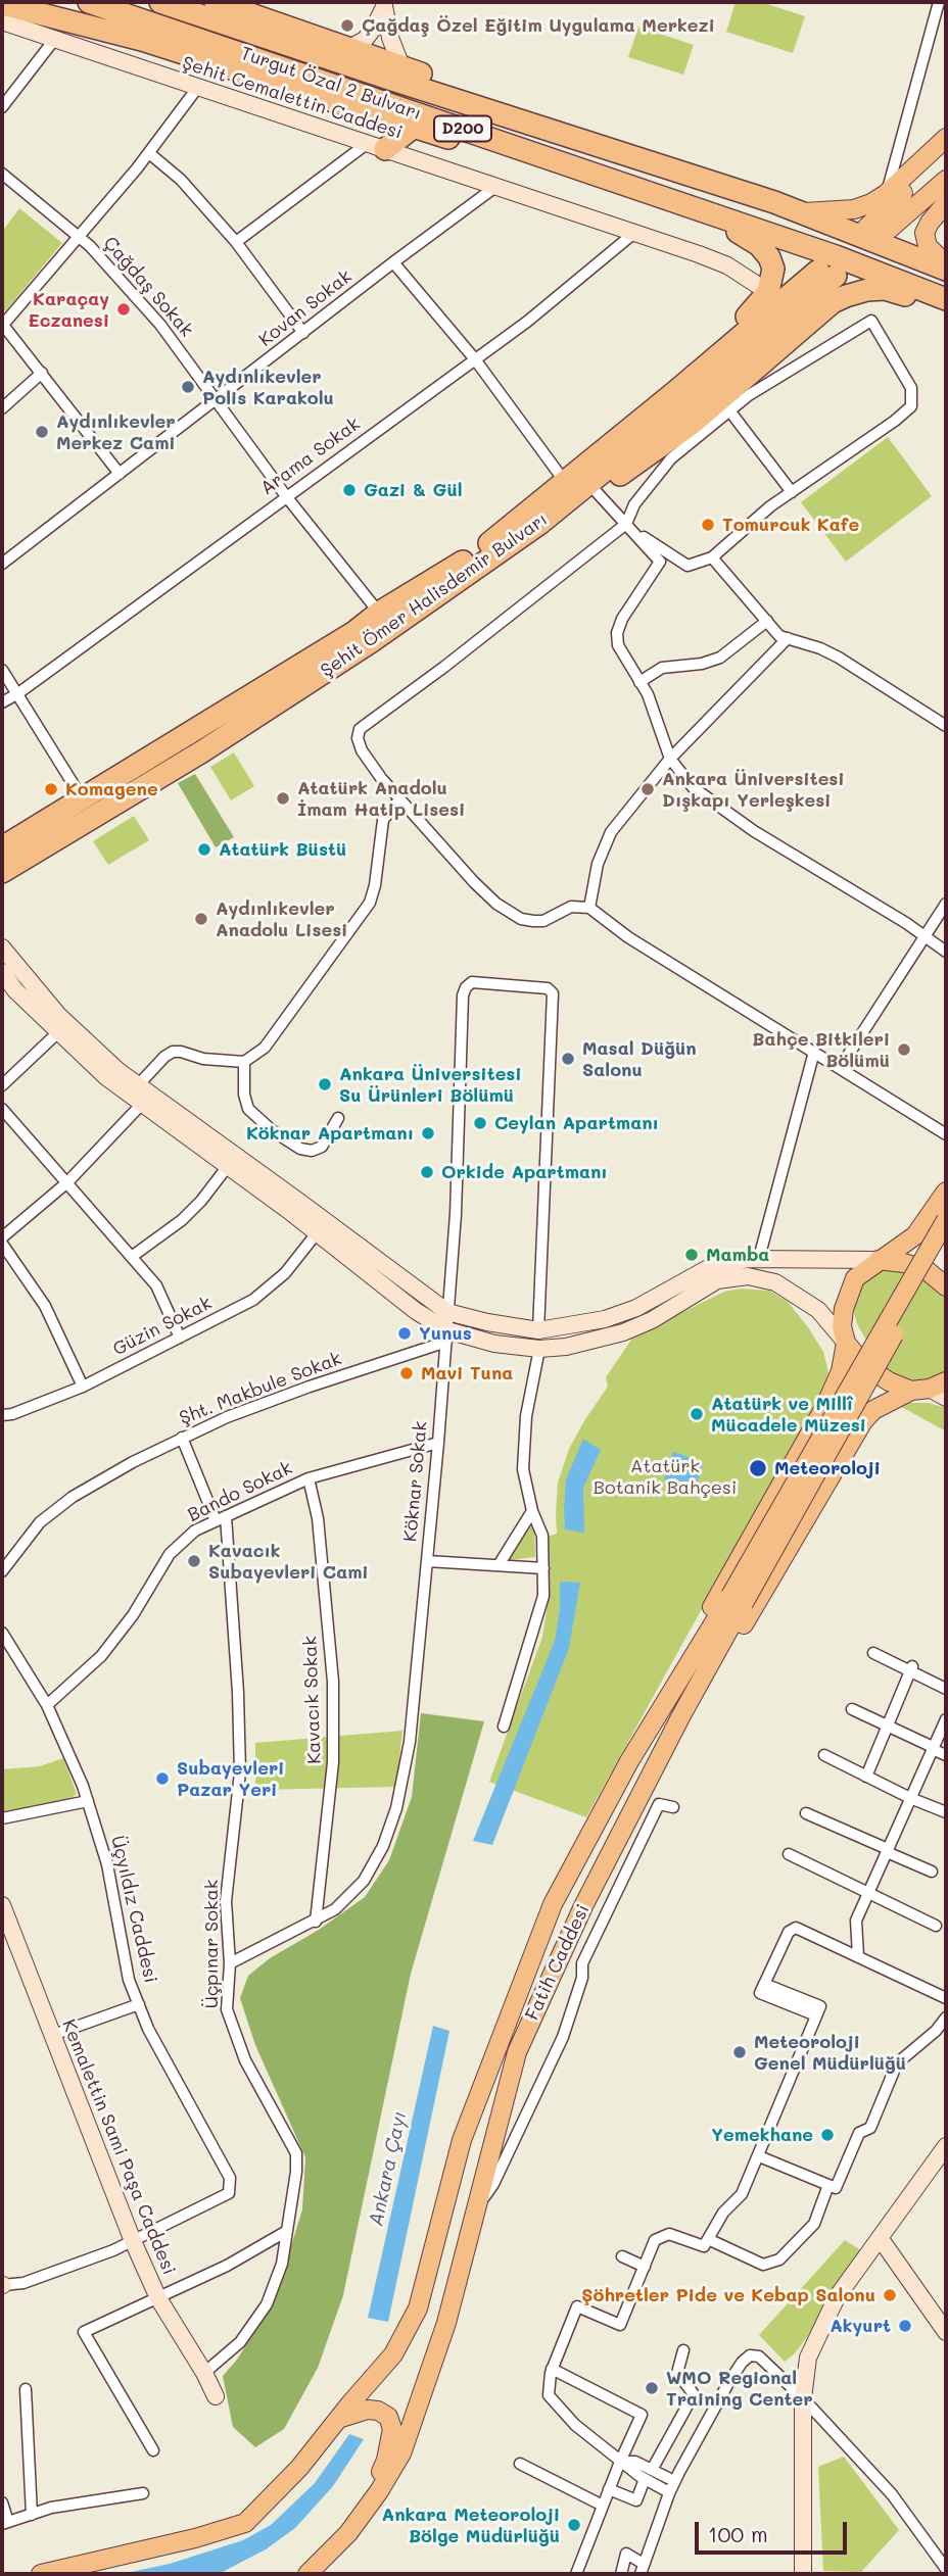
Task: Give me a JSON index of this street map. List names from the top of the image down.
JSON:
{
  "streets": {
    "highway": ["Turgut Özal 2 Bulvarı", "D200", "Şehit Ömer Halisdemir Bulvarı"],
    "main road": ["Şehit Cemalettin Caddesi", "Fatih Caddesi", "Kemalettin Sami Paşa Caddesi"],
    "street": [
      "Çağdaş Sokak",
      "Kovan Sokak",
      "Arama Sokak",
      "Güzin Sokak",
      "Şht. Makbule Sokak",
      "Köknar Sokak",
      "Bando Sokak",
      "Kavacık Sokak",
      "Üçyıldız Caddesi",
      "Üçpınar Sokak"
    ]
  },
  "crossings": [
    ["Turgut Özal 2 Bulvarı", "D200"],
    ["Turgut Özal 2 Bulvarı", "Şehit Ömer Halisdemir Bulvarı"],
    ["Şehit Cemalettin Caddesi", "Kovan Sokak"],
    ["Şehit Cemalettin Caddesi", "Arama Sokak"],
    ["D200", "Şehit Ömer Halisdemir Bulvarı"],
    ["Çağdaş Sokak", "Kovan Sokak"],
    ["Çağdaş Sokak", "Arama Sokak"],
    ["Çağdaş Sokak", "Şehit Ömer Halisdemir Bulvarı"],
    ["Şht. Makbule Sokak", "Köknar Sokak"],
    ["Şht. Makbule Sokak", "Üçpınar Sokak"],
    ["Köknar Sokak", "Bando Sokak"],
    ["Köknar Sokak", "Kavacık Sokak"],
    ["Köknar Sokak", "Üçpınar Sokak"],
    ["Bando Sokak", "Kavacık Sokak"],
    ["Bando Sokak", "Üçyıldız Caddesi"],
    ["Bando Sokak", "Üçpınar Sokak"],
    ["Üçyıldız Caddesi", "Kemalettin Sami Paşa Caddesi"],
    ["Üçpınar Sokak", "Kemalettin Sami Paşa Caddesi"]
  ],
  "water": ["Ankara Çayı"],
  "parks": ["Atatürk Botanik Bahçesi"],
  "places": [
    "Çağdaş Özel Eğitim Uygulama Merkezi",
    "Karaçay Eczanesi",
    "Aydınlıkevler Polis Karakolu",
    "Aydınlıkevler Merkez Cami",
    "Gazi & Gül",
    "Tomurcuk Kafe",
    "Komagene",
    "Ankara Üniversitesi Dışkapı Yerleşkesi",
    "Atatürk Anadolu İmam Hatip Lisesi",
    "Atatürk Büstü",
    "Aydınlıkevler Anadolu Lisesi",
    "Bahçe Bitkileri Bölümü",
    "Masal Düğün Salonu",
    "Ankara Üniversitesi Su Ürünleri Bölümü",
    "Ceylan Apartmanı",
    "Köknar Apartmanı",
    "Orkide Apartmanı",
    "Mamba",
    "Yunus",
    "Mavi Tuna",
    "Atatürk ve Millî Mücadele Müzesi",
    "Meteoroloji",
    "Kavacık Subayevleri Cami",
    "Subayevleri Pazar Yeri",
    "Meteoroloji Genel Müdürlüğü",
    "Yemekhane",
    "Şöhretler Pide ve Kebap Salonu",
    "Akyurt",
    "WMO Regional Training Center",
    "Ankara Meteoroloji Bölge Müdürlüğü"
  ],
  "scale_bar": "100 m"
}
